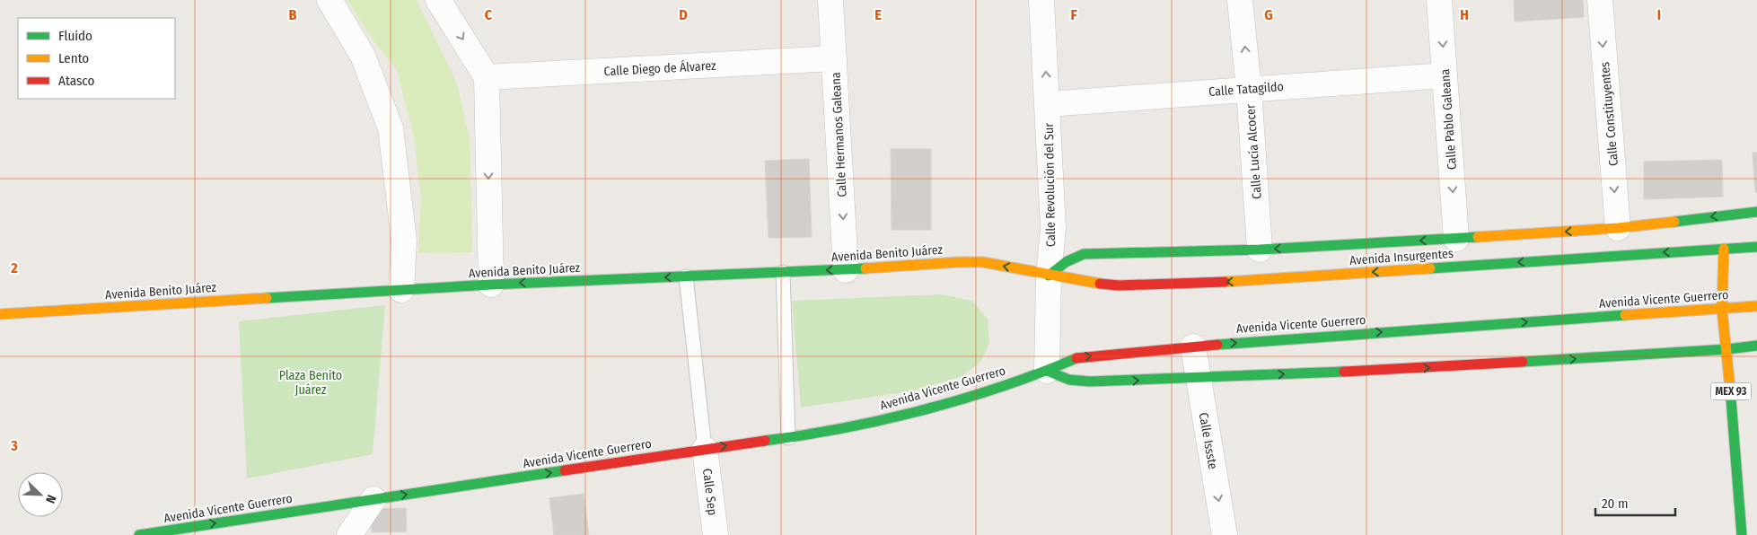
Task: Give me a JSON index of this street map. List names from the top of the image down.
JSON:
{
  "streets": {
    "main road": [
      "Avenida Benito Juárez",
      "Avenida Insurgentes",
      "Avenida Vicente Guerrero",
      "MEX 93"
    ],
    "street": [
      "Calle Diego de Álvarez",
      "Calle Tatagildo",
      "Calle Constituyentes",
      "Calle Pablo Galeana",
      "Calle Hermanos Galeana",
      "Calle Lucía Alcocer",
      "Calle Revolución del Sur",
      "Calle Issste",
      "Calle Sep"
    ]
  },
  "crossings": [
    ["Calle Diego de Álvarez", "Calle Hermanos Galeana"],
    ["Calle Tatagildo", "Calle Pablo Galeana"],
    ["Calle Tatagildo", "Calle Lucía Alcocer"],
    ["Calle Tatagildo", "Calle Revolución del Sur"],
    ["Calle Hermanos Galeana", "Avenida Benito Juárez"],
    ["Calle Revolución del Sur", "Avenida Benito Juárez"],
    ["Calle Revolución del Sur", "Avenida Insurgentes"],
    ["Calle Revolución del Sur", "Avenida Vicente Guerrero"],
    ["Avenida Benito Juárez", "Avenida Insurgentes"],
    ["Avenida Insurgentes", "MEX 93"],
    ["Avenida Vicente Guerrero", "MEX 93"],
    ["Avenida Vicente Guerrero", "Calle Issste"],
    ["Avenida Vicente Guerrero", "Calle Sep"]
  ],
  "one_way": [
    "Calle Constituyentes",
    "Calle Pablo Galeana",
    "Calle Hermanos Galeana",
    "Calle Lucía Alcocer",
    "Avenida Benito Juárez",
    "Calle Issste"
  ],
  "parks": ["Plaza Benito Juárez"],
  "legend": ["Fluido", "Lento", "Atasco"],
  "scale_bar": "20 m",
  "north": "bottom right",
  "grid": {
    "columns": [
      "B",
      "C",
      "D",
      "E",
      "F",
      "G",
      "H",
      "I"
    ],
    "rows": ["2", "3"]
  }
}
